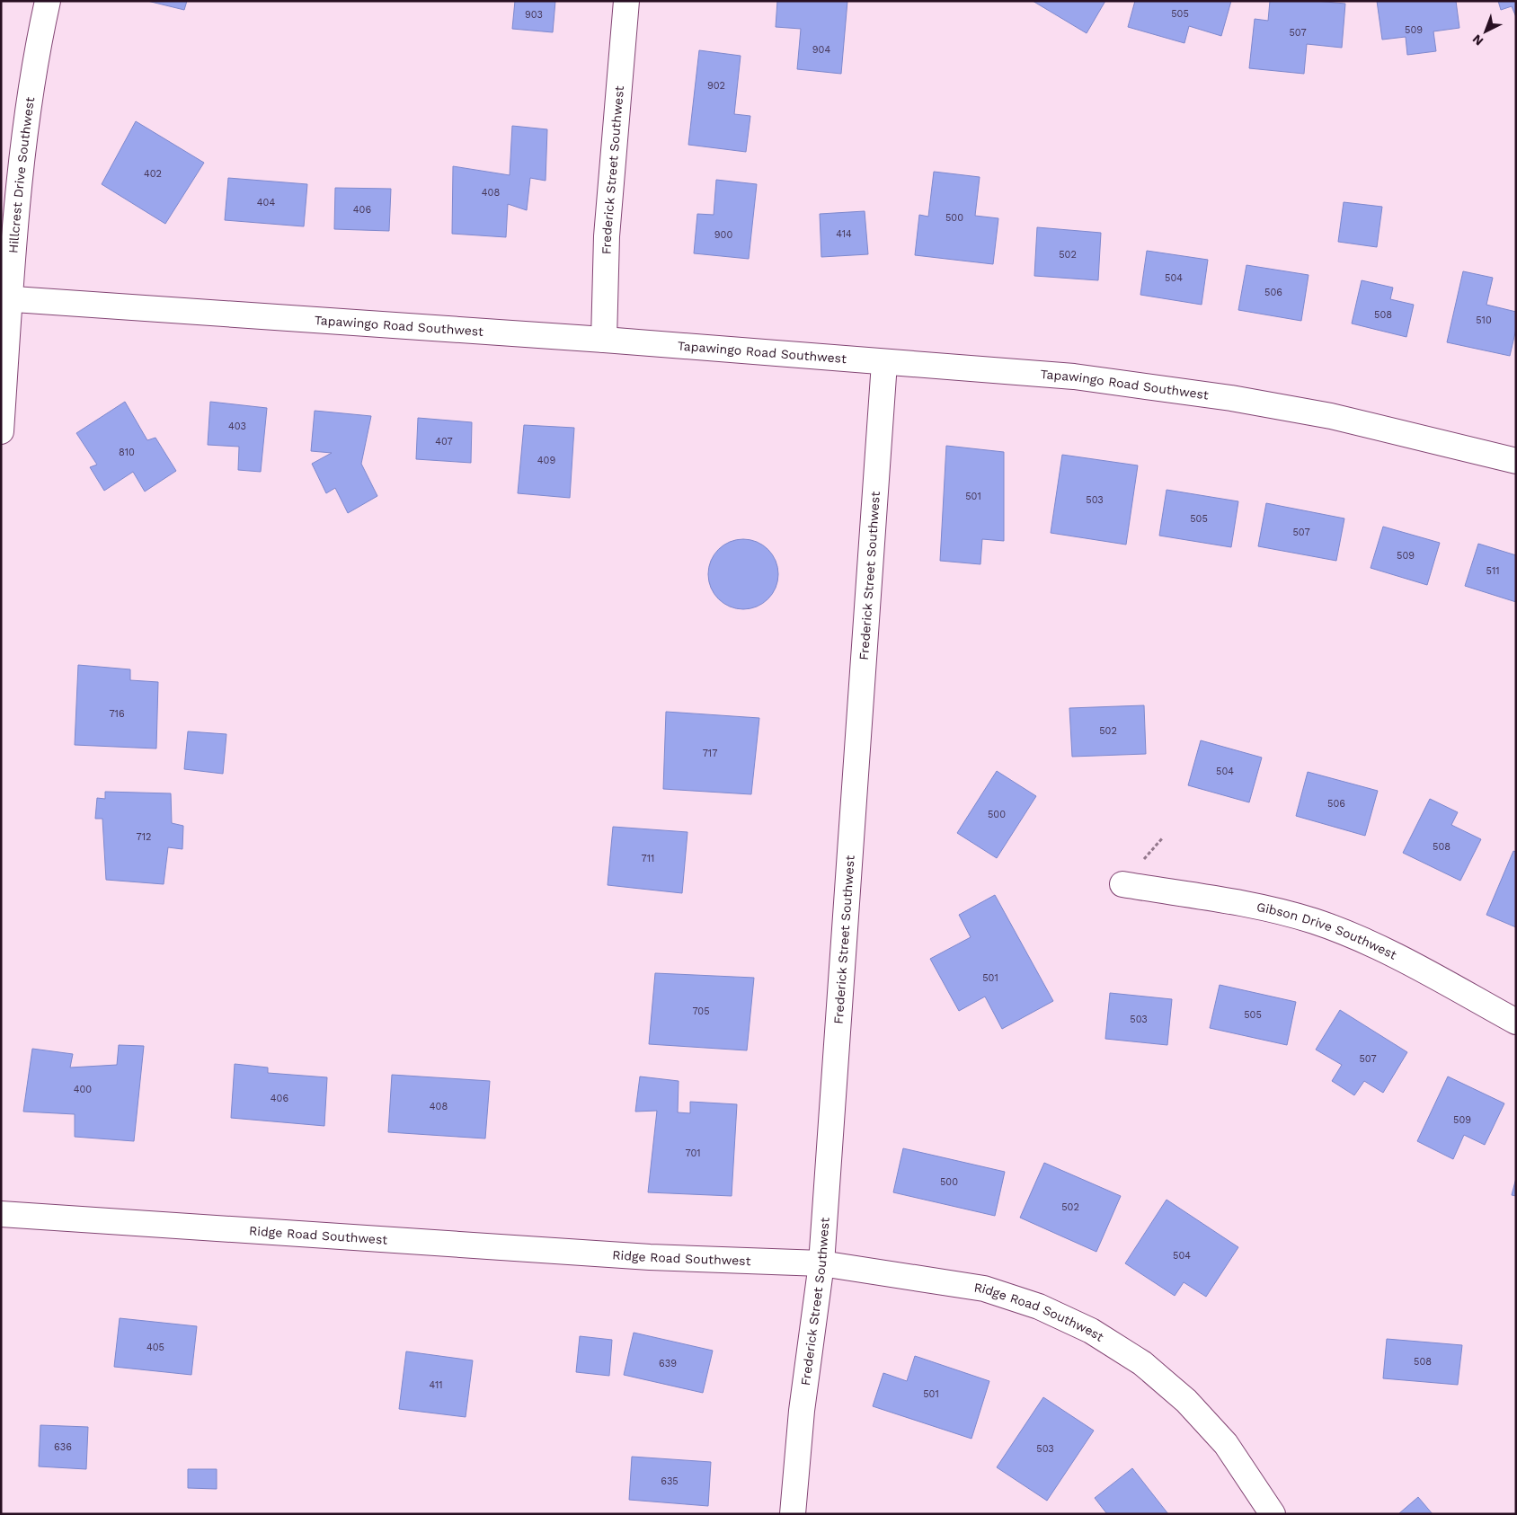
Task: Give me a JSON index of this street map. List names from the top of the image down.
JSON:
{
  "streets": {
    "street": [
      "Frederick Street Southwest",
      "Hillcrest Drive Southwest",
      "Tapawingo Road Southwest",
      "Gibson Drive Southwest",
      "Ridge Road Southwest"
    ]
  },
  "crossings": [
    ["Frederick Street Southwest", "Tapawingo Road Southwest"],
    ["Frederick Street Southwest", "Ridge Road Southwest"],
    ["Hillcrest Drive Southwest", "Tapawingo Road Southwest"]
  ],
  "house_numbers": [
    "505",
    "903",
    "509",
    "507",
    "904",
    "902",
    "402",
    "408",
    "404",
    "406",
    "500",
    "414",
    "900",
    "502",
    "504",
    "506",
    "508",
    "510",
    "403",
    "407",
    "810",
    "409",
    "501",
    "503",
    "505",
    "507",
    "509",
    "511",
    "716",
    "502",
    "717",
    "504",
    "506",
    "500",
    "712",
    "508",
    "711",
    "501",
    "705",
    "505",
    "503",
    "507",
    "400",
    "406",
    "408",
    "509",
    "701",
    "500",
    "502",
    "504",
    "405",
    "508",
    "639",
    "411",
    "501",
    "636",
    "503",
    "635"
  ],
  "north": "bottom left"
}
